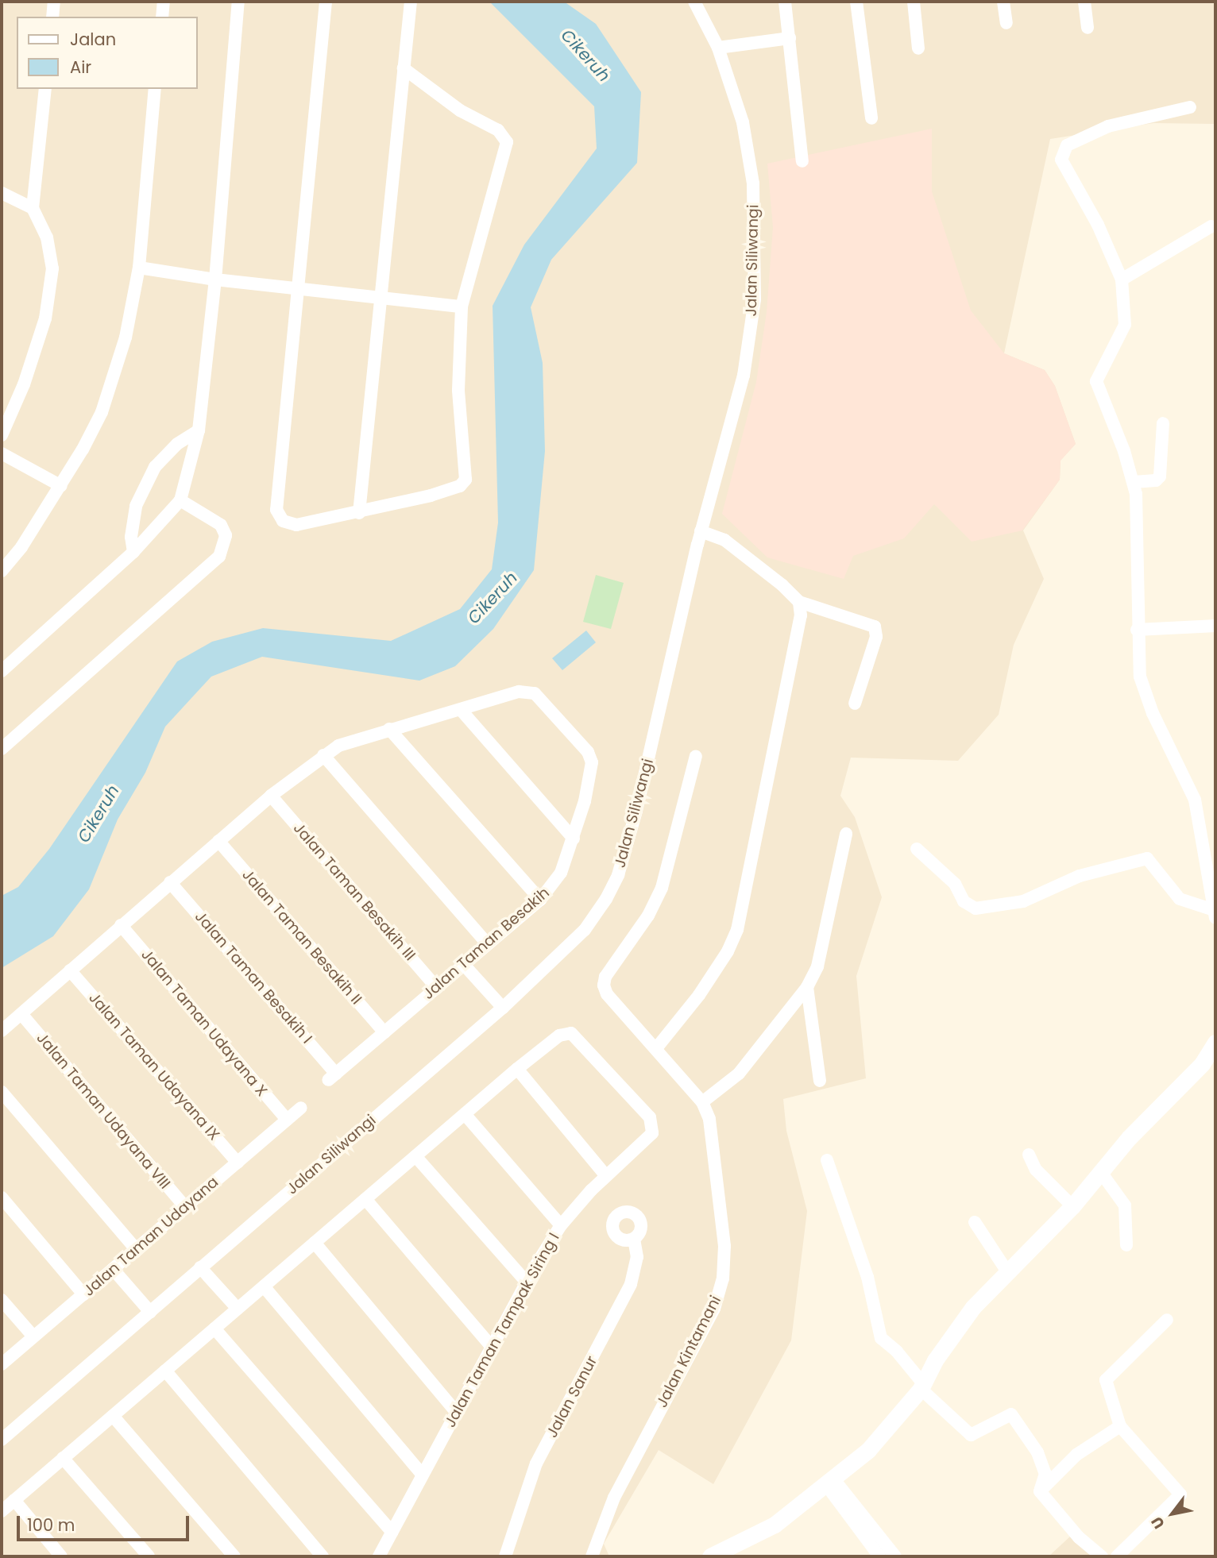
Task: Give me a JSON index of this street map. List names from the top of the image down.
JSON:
{
  "streets": {
    "street": [
      "Jalan Siliwangi",
      "Jalan Taman Besakih III",
      "Jalan Taman Besakih II",
      "Jalan Taman Besakih",
      "Jalan Taman Besakih I",
      "Jalan Taman Udayana X",
      "Jalan Taman Udayana IX",
      "Jalan Taman Udayana VIII",
      "Jalan Taman Udayana",
      "Jalan Taman Tampak Siring I",
      "Jalan Kintamani",
      "Jalan Sanur"
    ]
  },
  "crossings": [
    ["Jalan Taman Besakih III", "Jalan Taman Besakih"],
    ["Jalan Taman Besakih II", "Jalan Taman Besakih"],
    ["Jalan Taman Besakih", "Jalan Taman Besakih I"],
    ["Jalan Taman Udayana X", "Jalan Taman Udayana"],
    ["Jalan Taman Udayana IX", "Jalan Taman Udayana"],
    ["Jalan Taman Udayana VIII", "Jalan Taman Udayana"]
  ],
  "water": ["Cikeruh"],
  "legend": ["Jalan", "Air"],
  "scale_bar": "100 m",
  "north": "bottom left"
}
